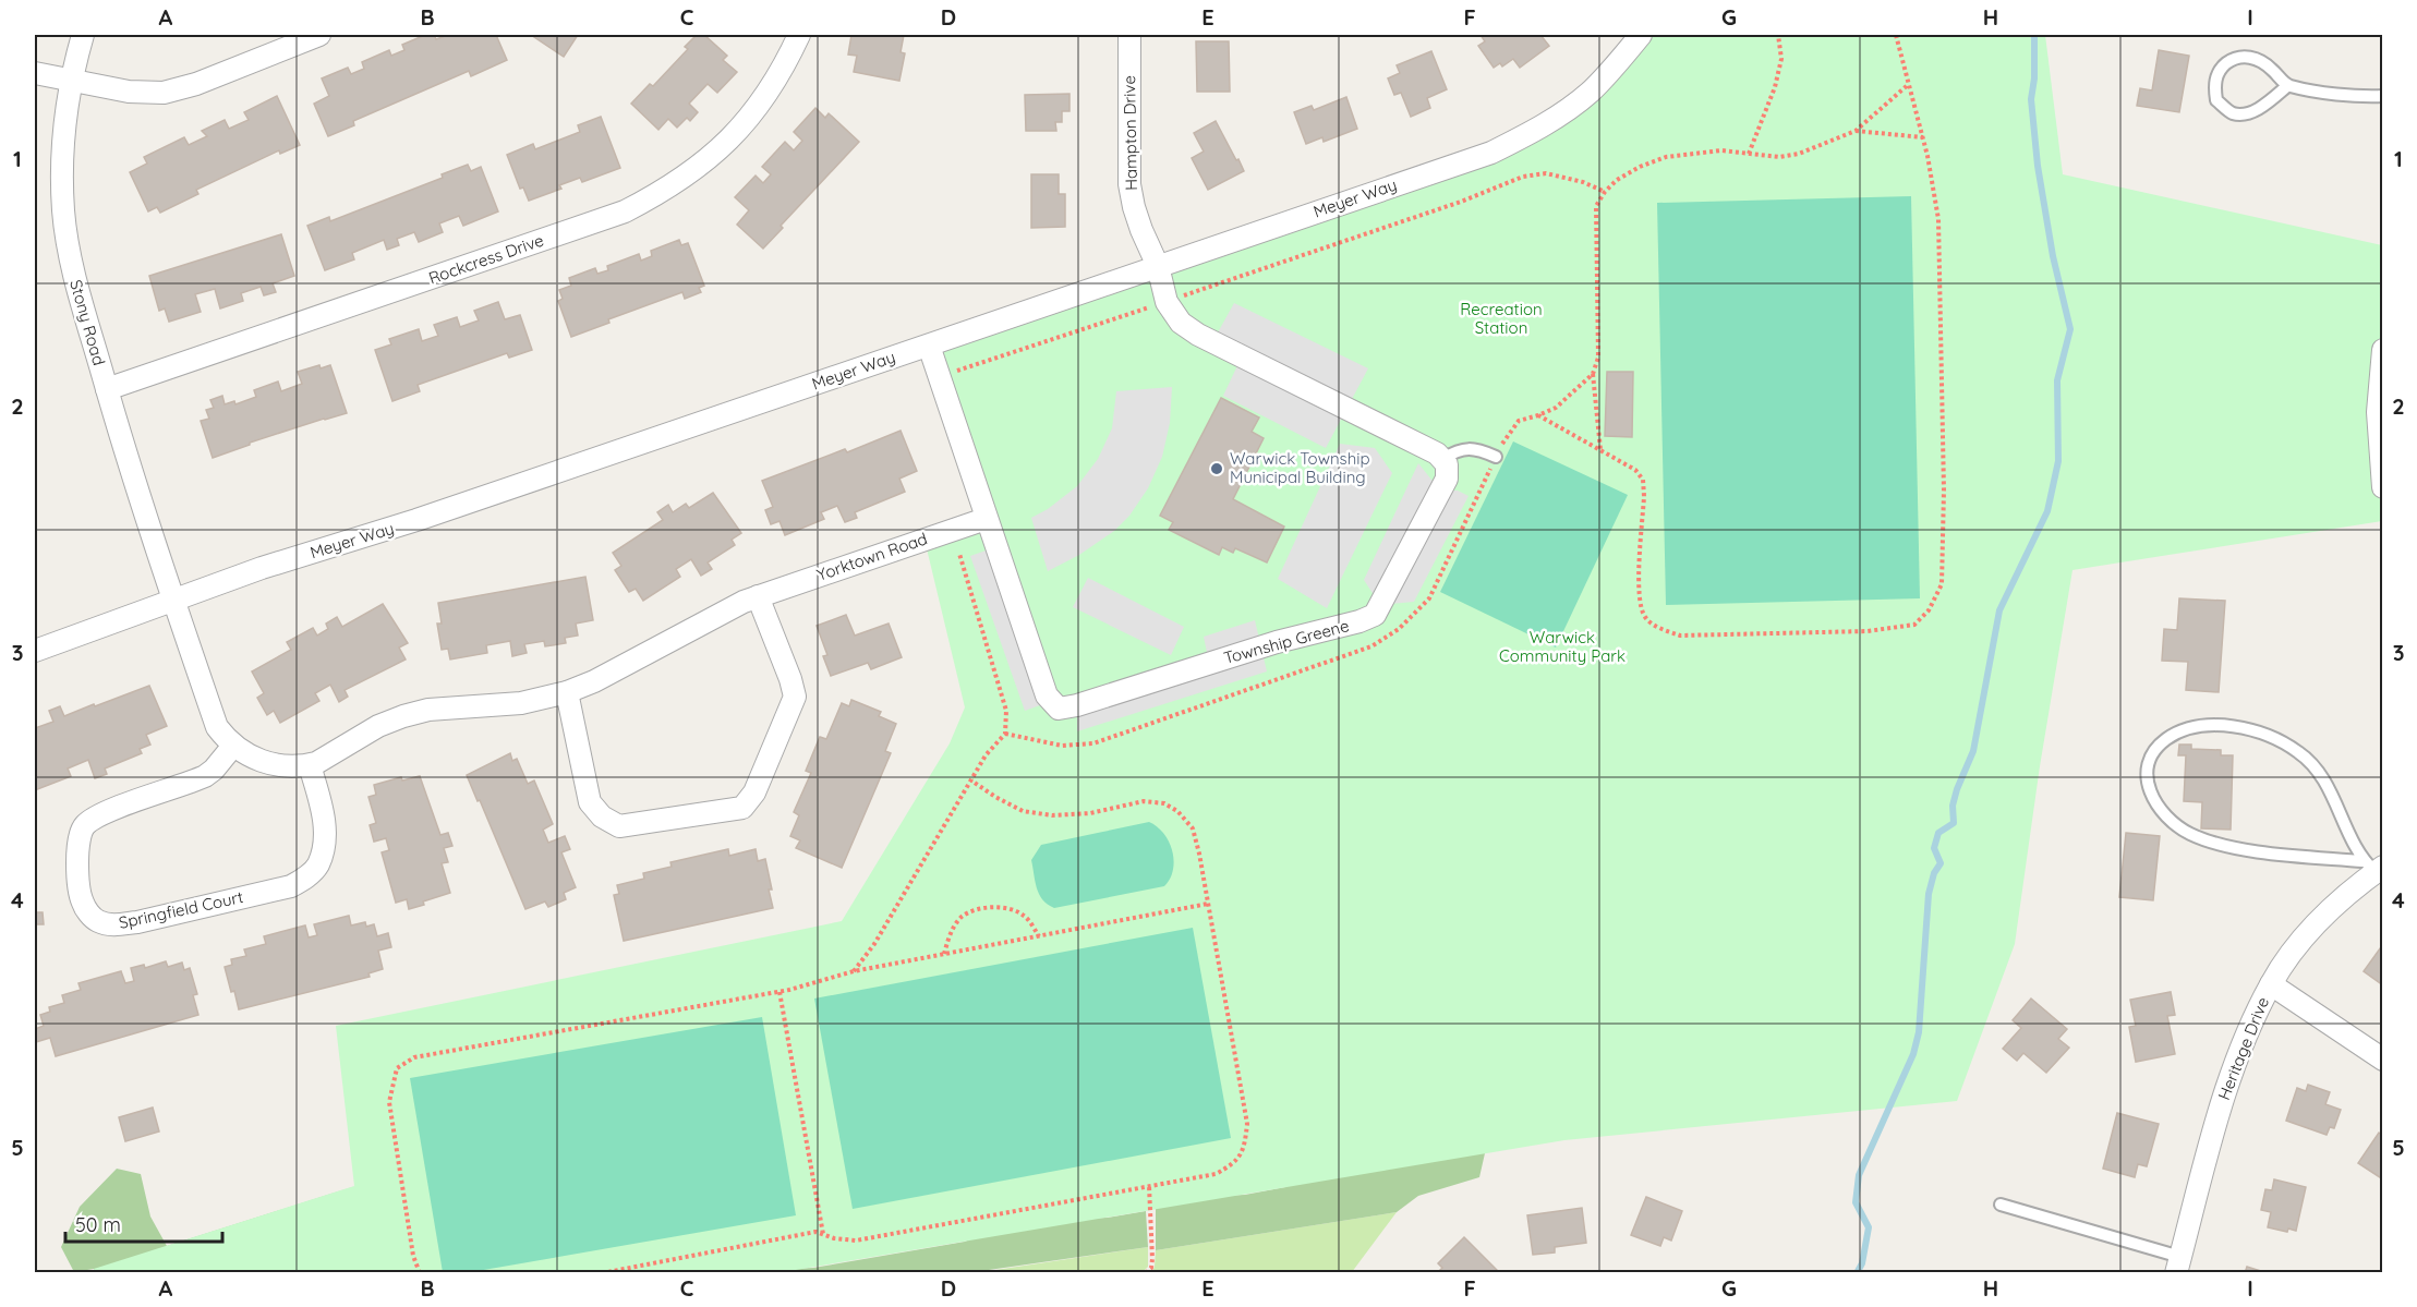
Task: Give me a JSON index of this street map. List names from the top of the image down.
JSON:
{
  "streets": {
    "street": [
      "Hampton Drive",
      "Meyer Way",
      "Rockcress Drive",
      "Stony Road",
      "Yorktown Road",
      "Township Greene",
      "Springfield Court",
      "Heritage Drive"
    ]
  },
  "crossings": [
    ["Hampton Drive", "Meyer Way"],
    ["Meyer Way", "Stony Road"],
    ["Meyer Way", "Township Greene"],
    ["Rockcress Drive", "Stony Road"],
    ["Yorktown Road", "Township Greene"],
    ["Yorktown Road", "Springfield Court"]
  ],
  "parks": ["Recreation Station", "Warwick Community Park"],
  "places": ["Warwick Township Municipal Building"],
  "scale_bar": "50 m",
  "grid": {
    "columns": [
      "A",
      "B",
      "C",
      "D",
      "E",
      "F",
      "G",
      "H",
      "I"
    ],
    "rows": [
      "1",
      "2",
      "3",
      "4",
      "5"
    ]
  }
}
